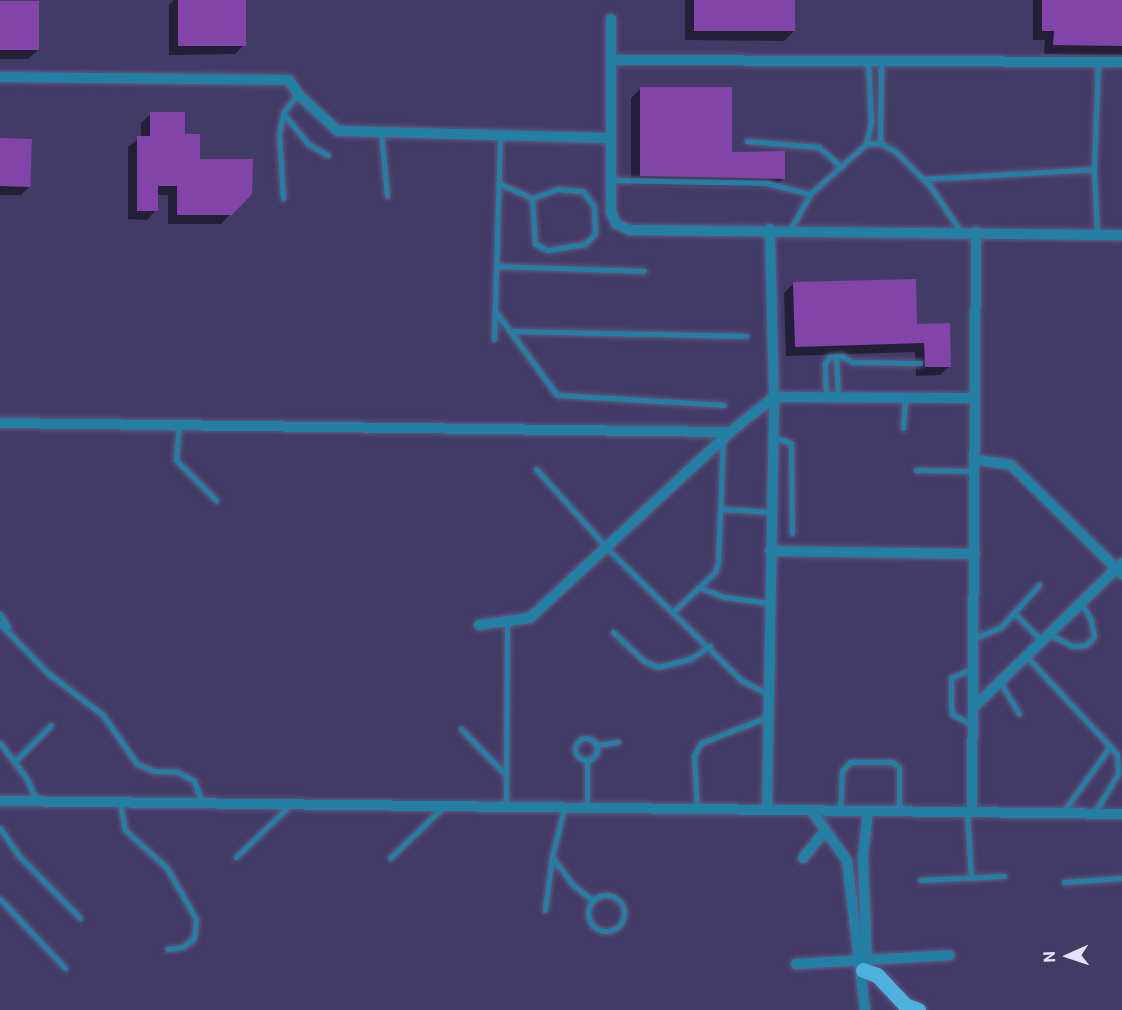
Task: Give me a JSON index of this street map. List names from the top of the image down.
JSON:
{
  "north": "left"
}
